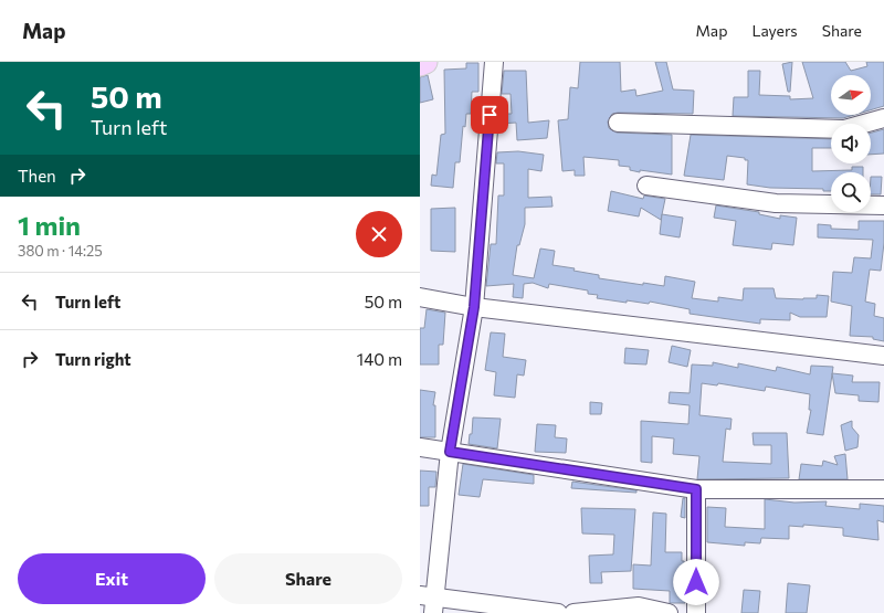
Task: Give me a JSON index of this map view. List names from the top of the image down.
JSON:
{
  "north": "right",
  "page": {
    "header": "Map",
    "nav": ["Map", "Layers", "Share"],
    "turn": ["50 m", "Turn left"],
    "then": "Then",
    "heading": ["1 min", "380 m · 14:25"],
    "list": [
      {
        "name": "Turn left",
        "value": "50 m"
      },
      {
        "name": "Turn right",
        "value": "140 m"
      }
    ],
    "buttons": ["Exit", "Share"]
  }
}
